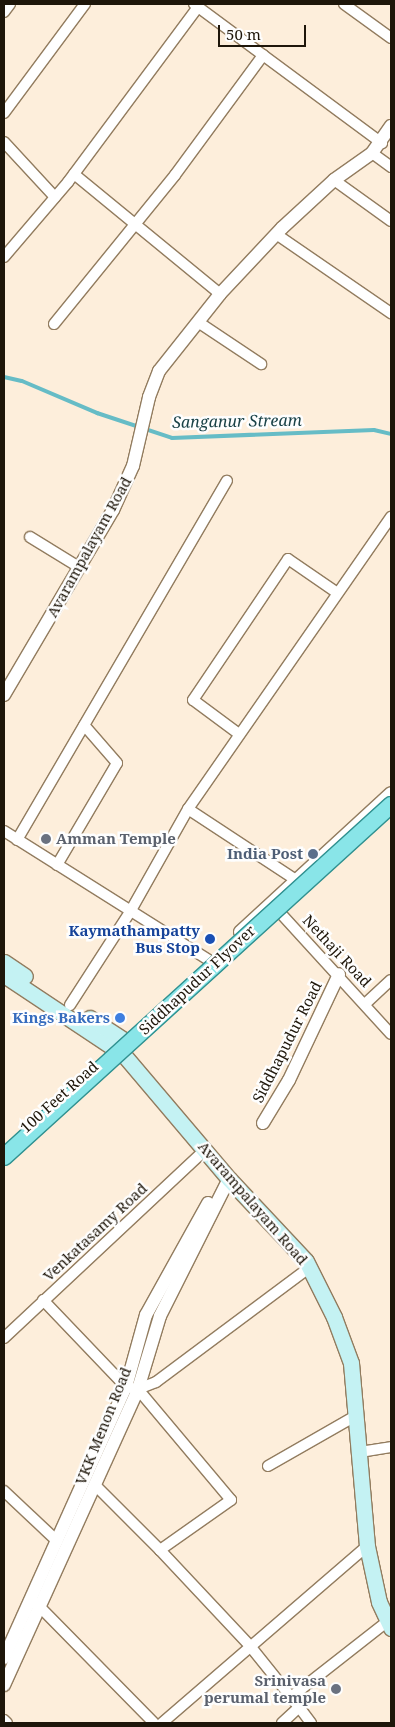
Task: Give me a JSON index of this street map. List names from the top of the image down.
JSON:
{
  "streets": {
    "main road": ["Avarampalayam Road", "Siddhapudur Flyover", "100 Feet Road"],
    "street": [
      "Nethaji Road",
      "Siddhapudur Road",
      "Venkatasamy Road",
      "VKK Menon Road"
    ]
  },
  "crossings": [
    ["Avarampalayam Road", "100 Feet Road"],
    ["Avarampalayam Road", "Venkatasamy Road"],
    ["Avarampalayam Road", "VKK Menon Road"],
    ["Nethaji Road", "Siddhapudur Road"]
  ],
  "water": ["Sanganur Stream"],
  "places": [
    "Amman Temple",
    "India Post",
    "Kaymathampatty Bus Stop",
    "Kings Bakers",
    "Srinivasa perumal temple"
  ],
  "scale_bar": "50 m"
}
